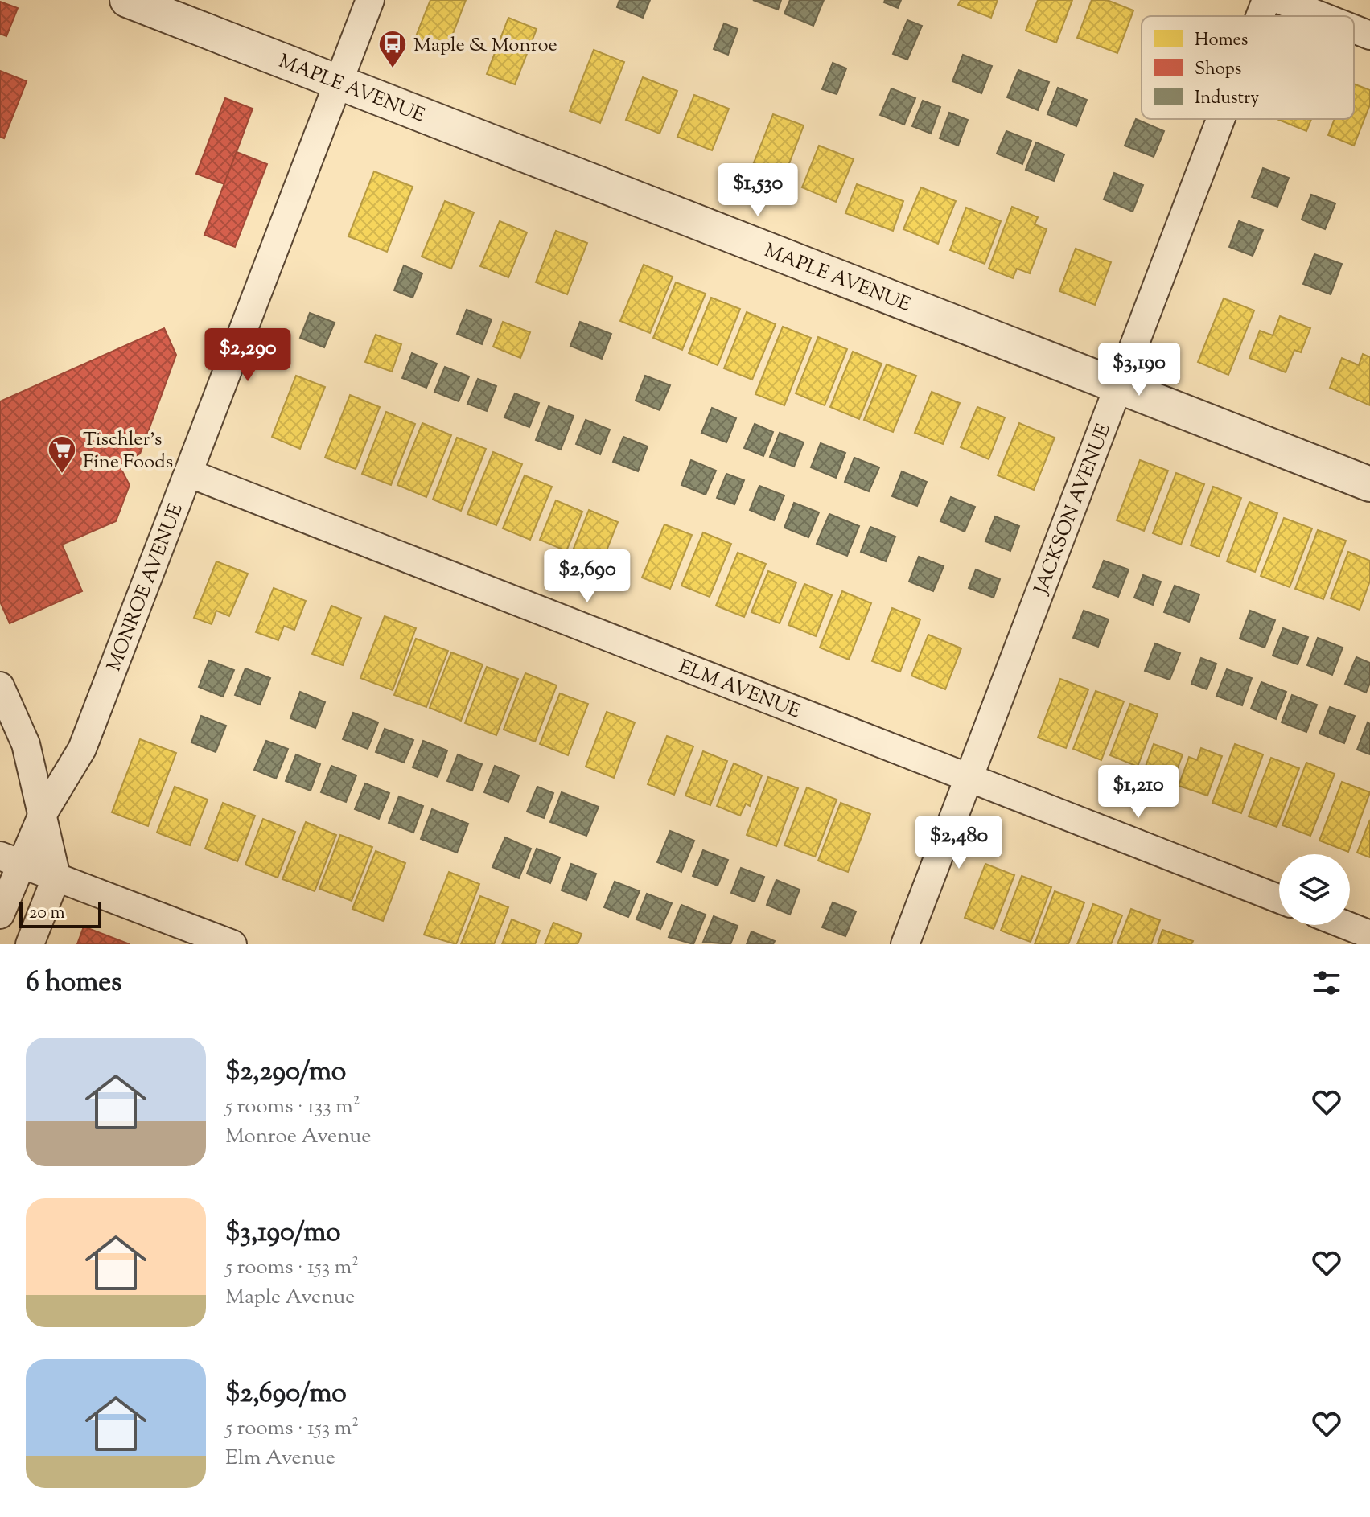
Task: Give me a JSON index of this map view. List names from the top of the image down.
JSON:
{
  "streets": {
    "street": [
      "MAPLE AVENUE",
      "JACKSON AVENUE",
      "MONROE AVENUE",
      "ELM AVENUE"
    ]
  },
  "crossings": [
    ["MAPLE AVENUE", "JACKSON AVENUE"],
    ["MAPLE AVENUE", "MONROE AVENUE"],
    ["JACKSON AVENUE", "ELM AVENUE"],
    ["MONROE AVENUE", "ELM AVENUE"]
  ],
  "places": {
    "bus stop": ["Maple & Monroe"],
    "supermarket": ["Tischler's Fine Foods"]
  },
  "legend": ["Homes", "Shops", "Industry"],
  "scale_bar": "20 m",
  "page": {
    "price": [
      "$1,530",
      "$2,290",
      "$3,190",
      "$2,690",
      "$1,210",
      "$2,480"
    ],
    "scale": "20 m",
    "heading": "6 homes",
    "list": [
      {
        "name": "$2,290/mo",
        "note": "5 rooms · 133 m² · Monroe Avenue"
      },
      {
        "name": "$3,190/mo",
        "note": "5 rooms · 153 m² · Maple Avenue"
      },
      {
        "name": "$2,690/mo",
        "note": "5 rooms · 153 m² · Elm Avenue"
      }
    ]
  }
}
